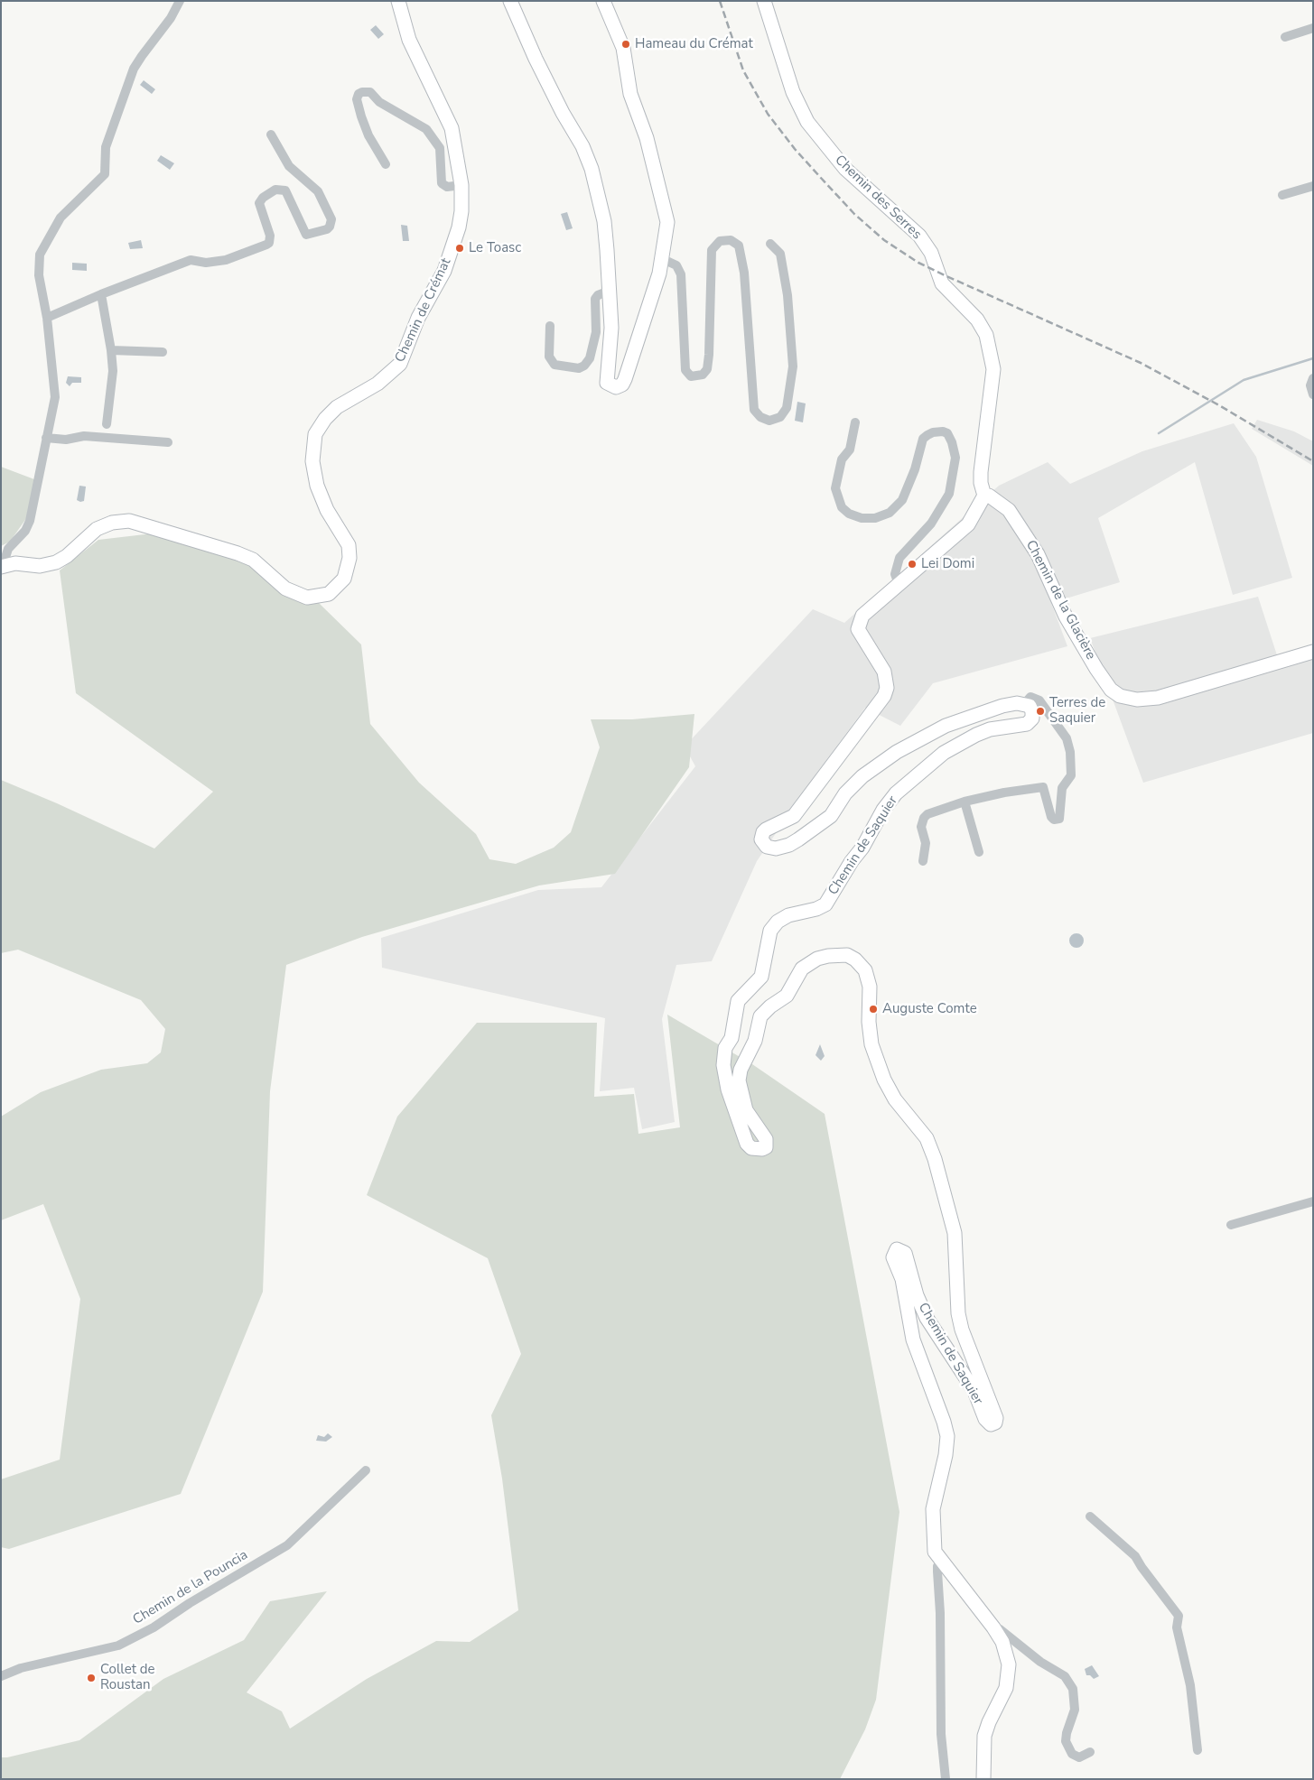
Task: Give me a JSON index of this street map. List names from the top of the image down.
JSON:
{
  "streets": {
    "street": [
      "Chemin des Serres",
      "Chemin de Crémat",
      "Chemin de la Glacière",
      "Chemin de Saquier",
      "Chemin de la Pouncia"
    ]
  },
  "crossings": [
    ["Chemin des Serres", "Chemin de la Glacière"]
  ],
  "places": [
    "Hameau du Crémat",
    "Le Toasc",
    "Lei Domi",
    "Terres de Saquier",
    "Auguste Comte",
    "Collet de Roustan"
  ]
}
